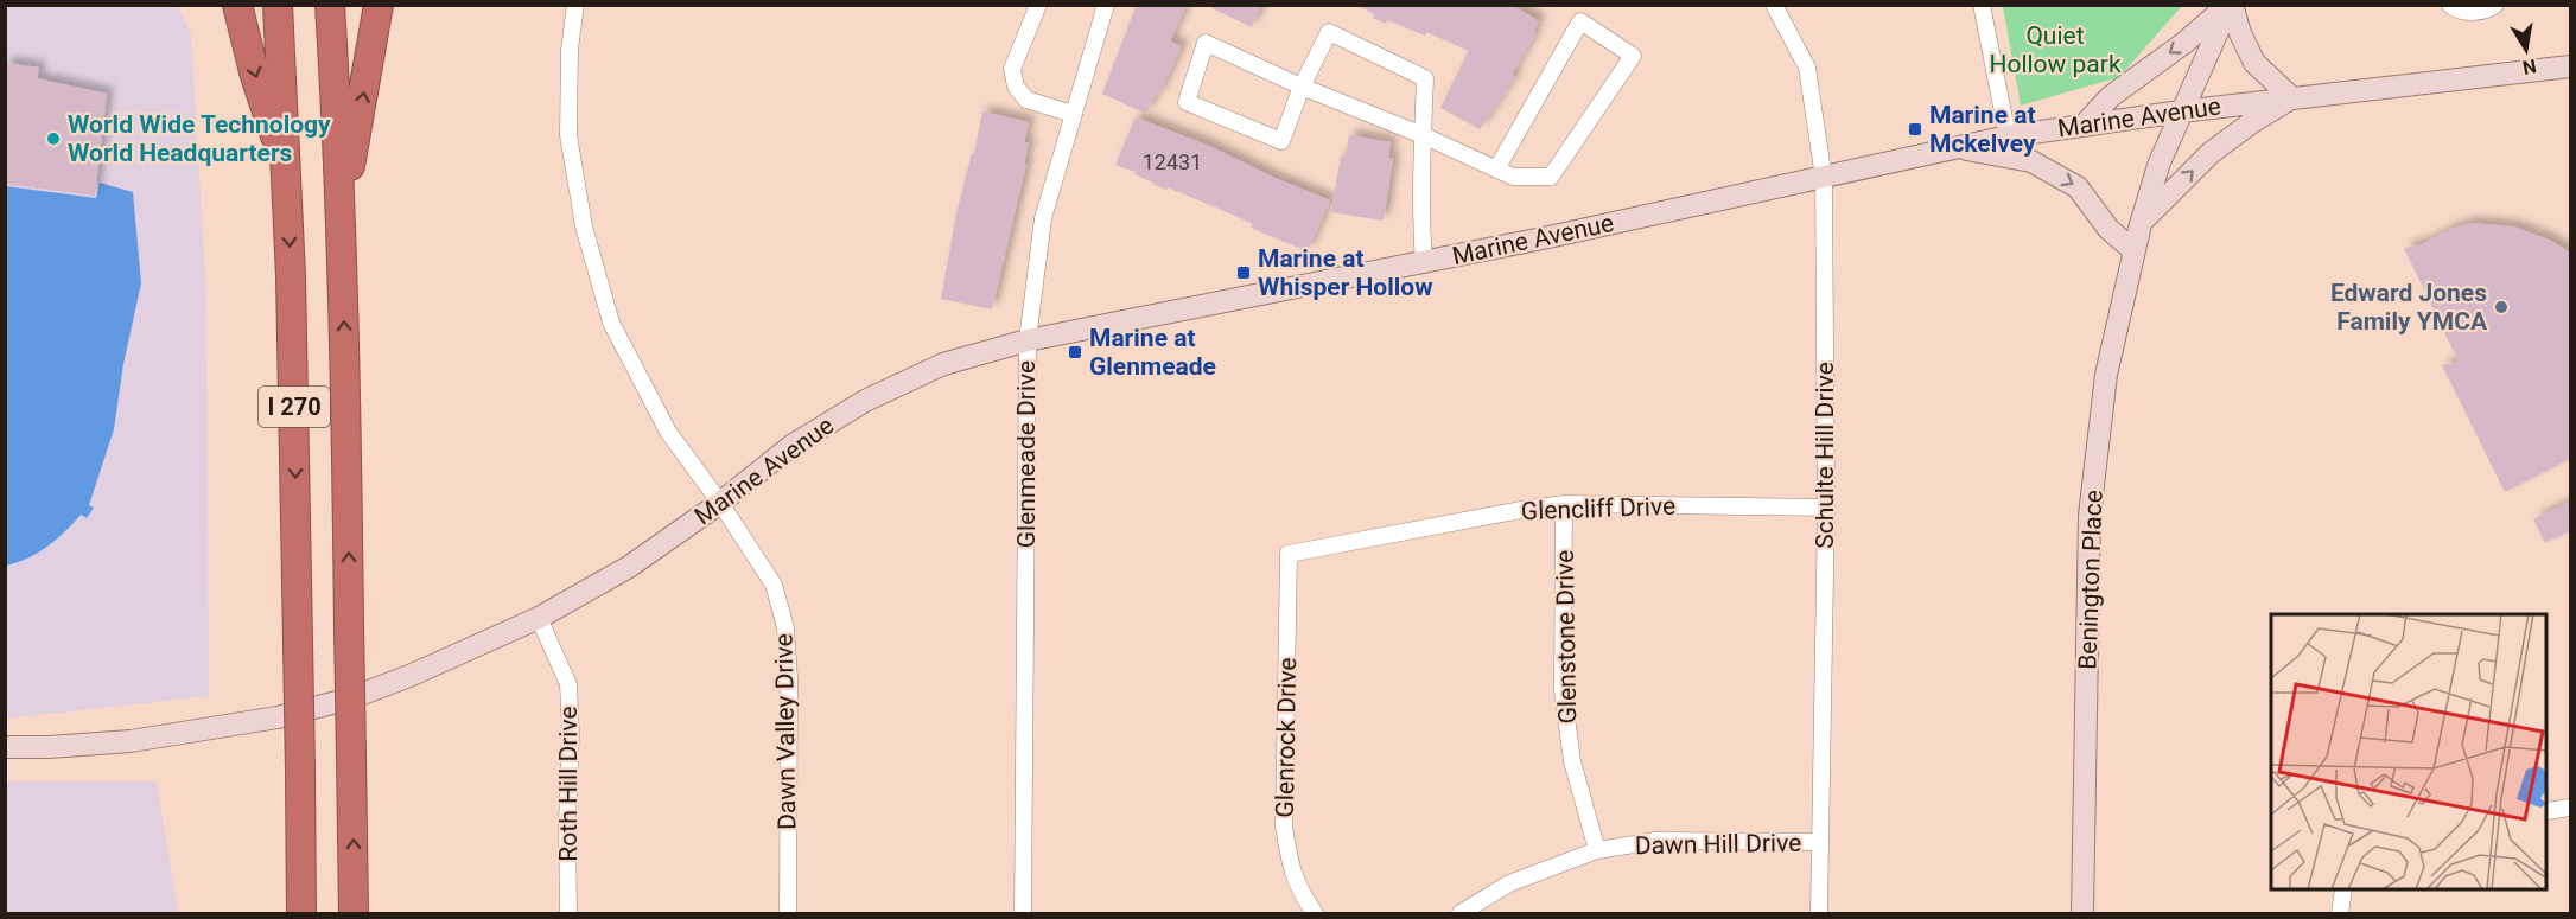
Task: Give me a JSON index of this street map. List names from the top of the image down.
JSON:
{
  "streets": {
    "highway": ["I 270"],
    "main road": ["Marine Avenue", "Benington Place"],
    "street": [
      "Glenmeade Drive",
      "Schulte Hill Drive",
      "Glencliff Drive",
      "Glenstone Drive",
      "Dawn Valley Drive",
      "Glenrock Drive",
      "Roth Hill Drive",
      "Dawn Hill Drive"
    ]
  },
  "crossings": [
    ["Marine Avenue", "Glenmeade Drive"],
    ["Marine Avenue", "Schulte Hill Drive"],
    ["Marine Avenue", "Benington Place"],
    ["Marine Avenue", "Dawn Valley Drive"],
    ["Marine Avenue", "Roth Hill Drive"],
    ["Schulte Hill Drive", "Glencliff Drive"],
    ["Schulte Hill Drive", "Dawn Hill Drive"],
    ["Glencliff Drive", "Glenstone Drive"],
    ["Glencliff Drive", "Glenrock Drive"],
    ["Glenstone Drive", "Dawn Hill Drive"]
  ],
  "parks": ["Quiet Hollow park"],
  "places": {
    "transit": ["Marine at Mckelvey", "Marine at Whisper Hollow", "Marine at Glenmeade"],
    "other": ["World Wide Technology World Headquarters", "Edward Jones Family YMCA"]
  },
  "house_numbers": ["12431"],
  "north": "bottom"
}
